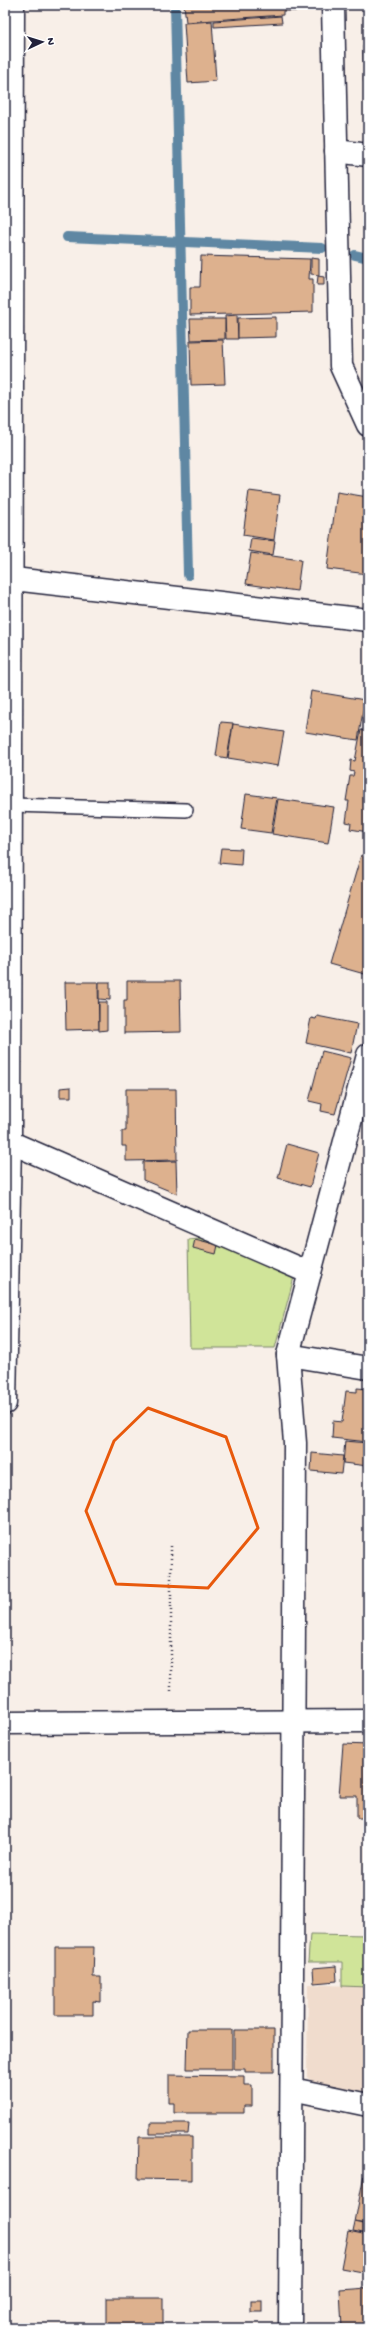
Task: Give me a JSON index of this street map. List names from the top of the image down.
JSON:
{
  "north": "right"
}
